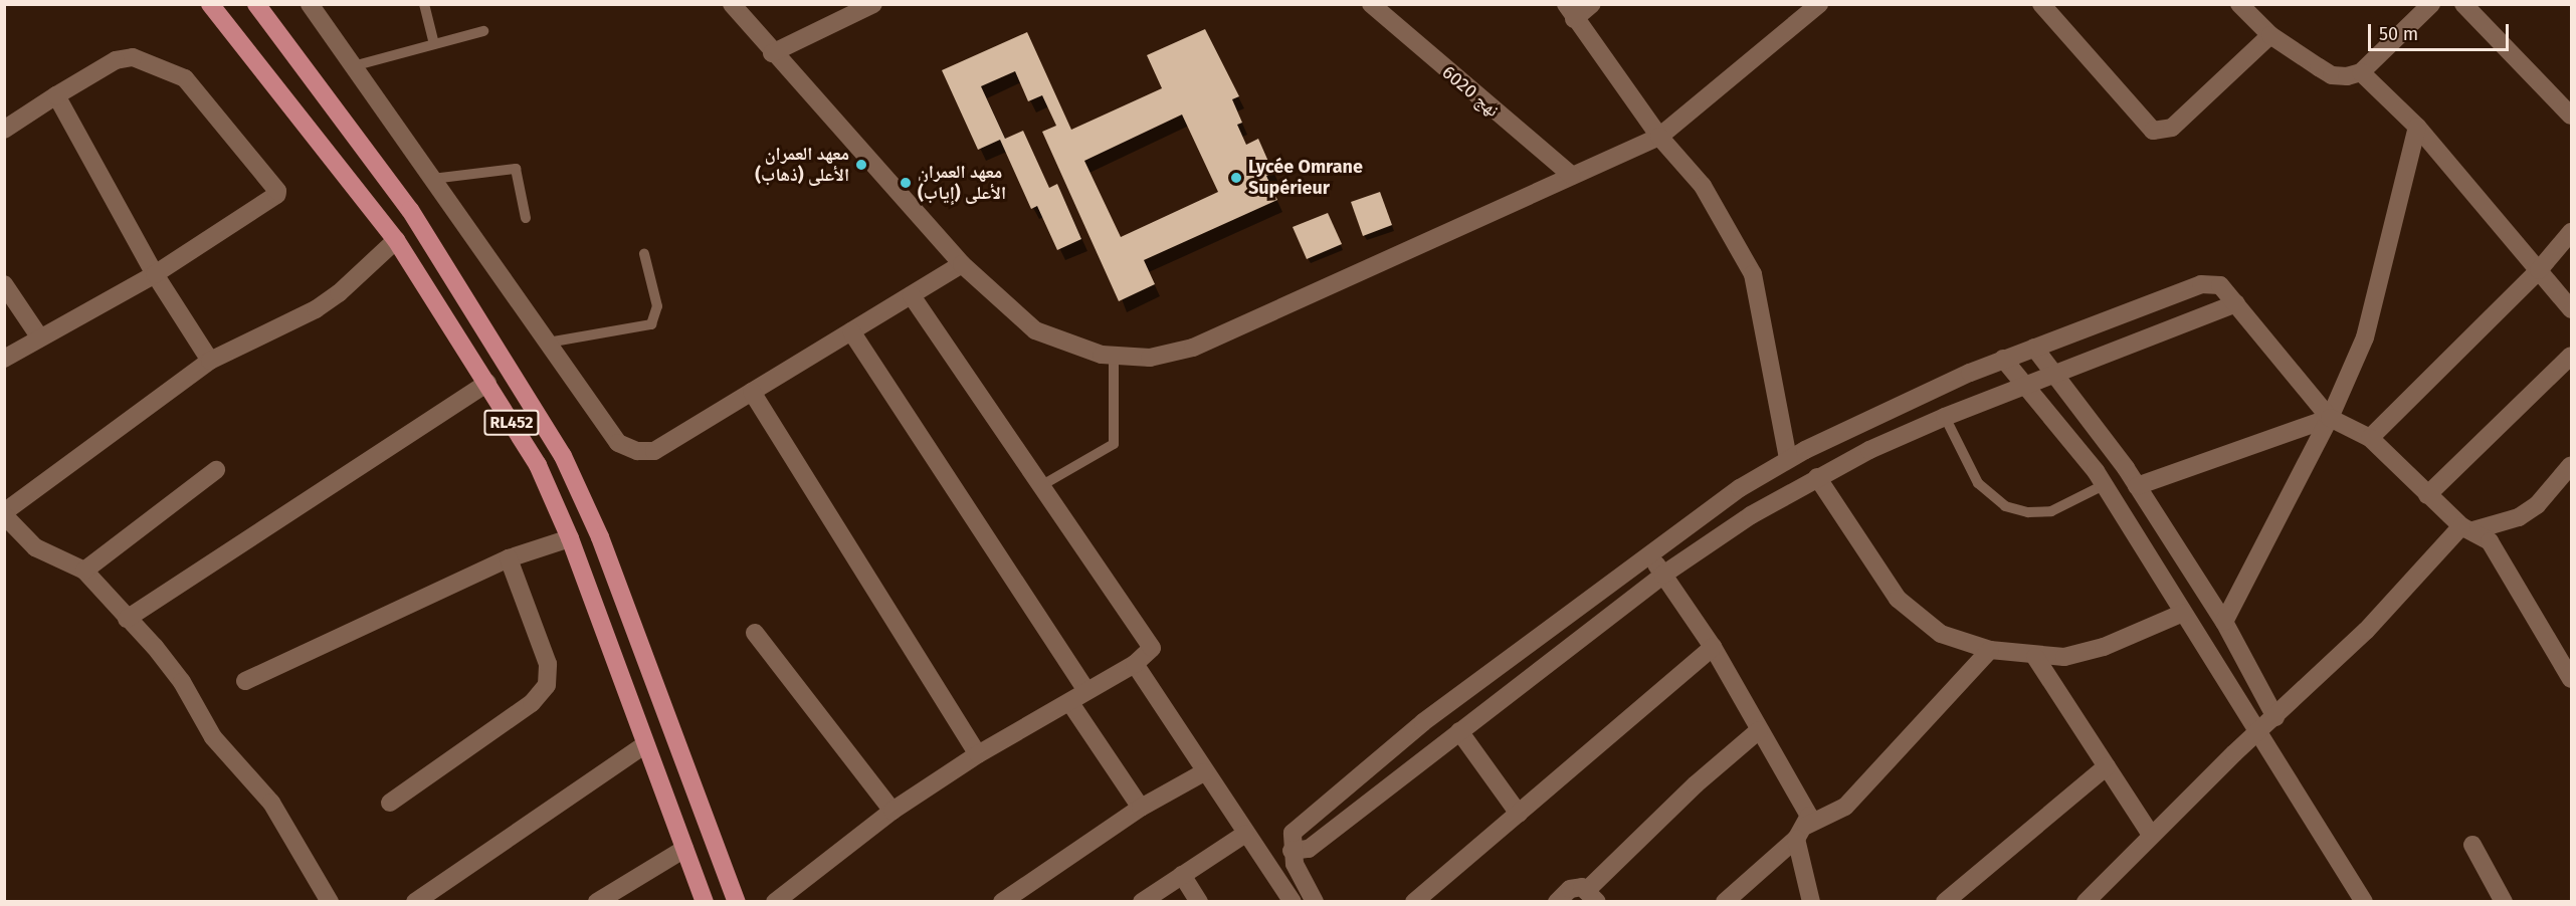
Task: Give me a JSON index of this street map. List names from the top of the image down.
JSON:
{
  "streets": {
    "highway": ["RL452"],
    "street": ["نهج 6020"]
  },
  "places": ["معهد العمران الأعلى (ذهاب)", "Lycée Omrane Supérieur", "معهد العمران الأعلى (إياب)"],
  "scale_bar": "50 m"
}
